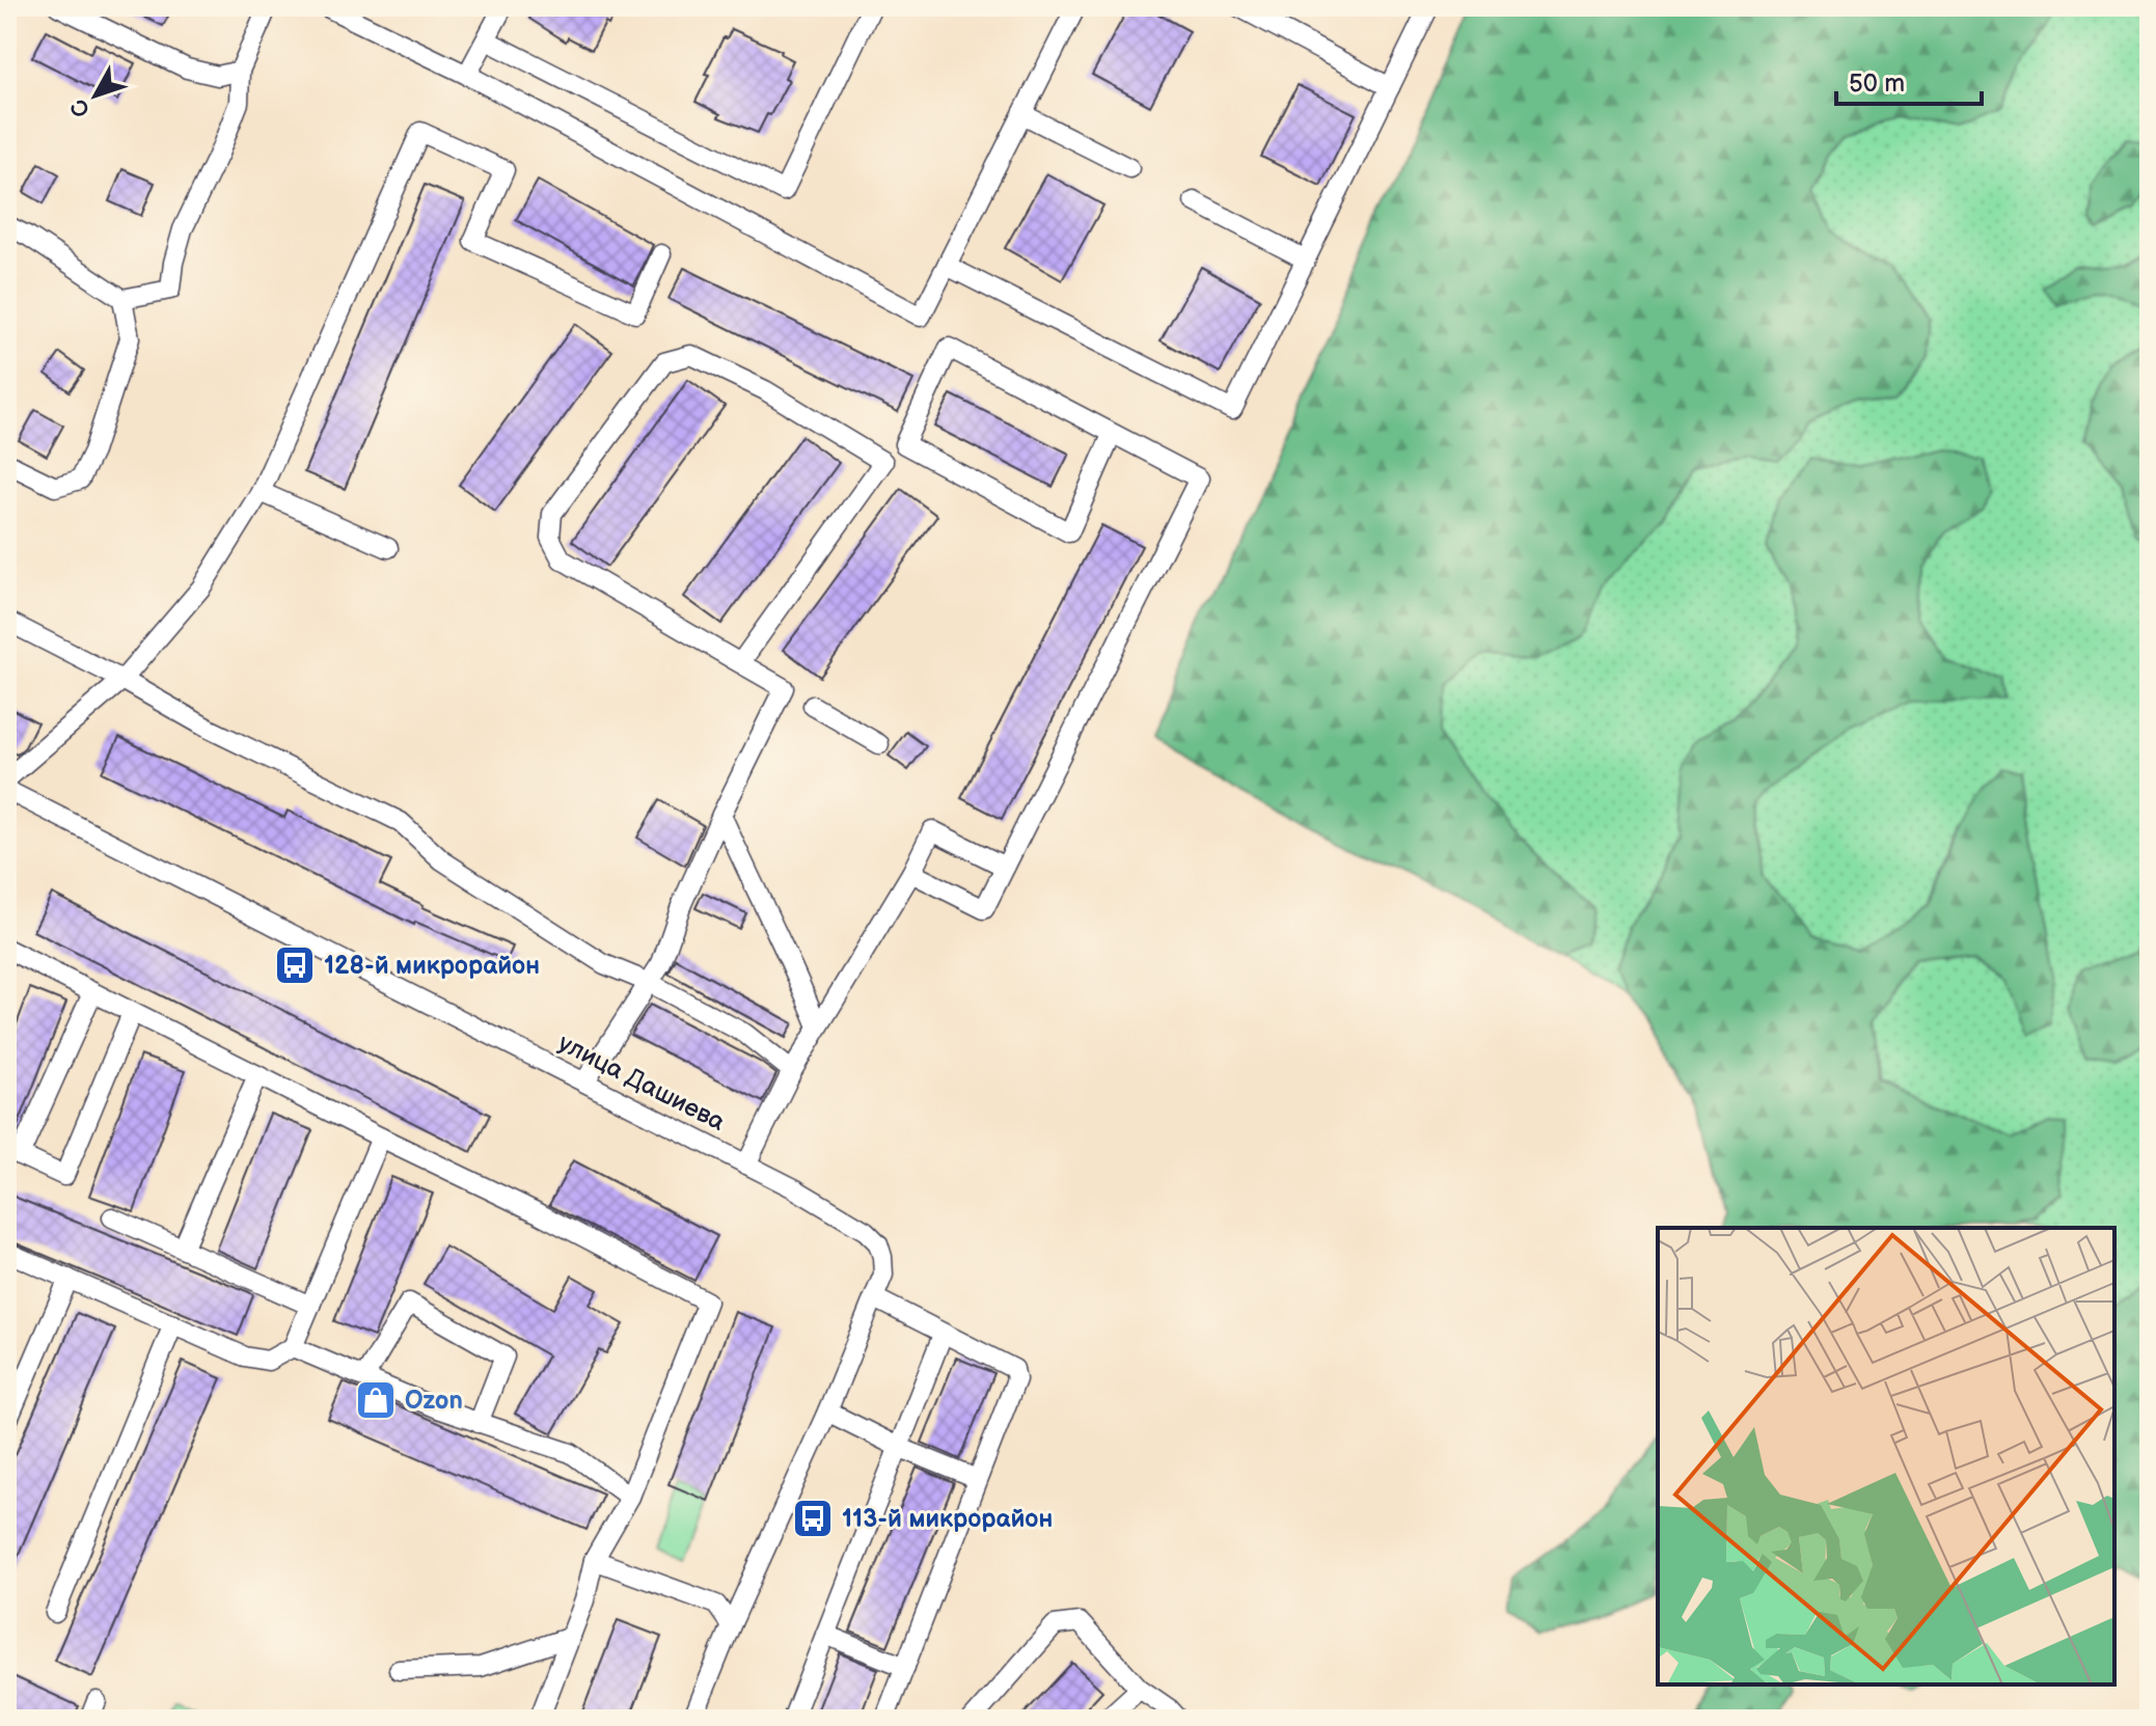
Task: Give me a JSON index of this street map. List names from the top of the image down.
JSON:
{
  "streets": {
    "street": ["улица Дашиева"]
  },
  "places": {
    "bus stop": ["128-й микрорайон", "113-й микрорайон"],
    "shop": ["Ozon"]
  },
  "scale_bar": "50 m",
  "north": "bottom left"
}
